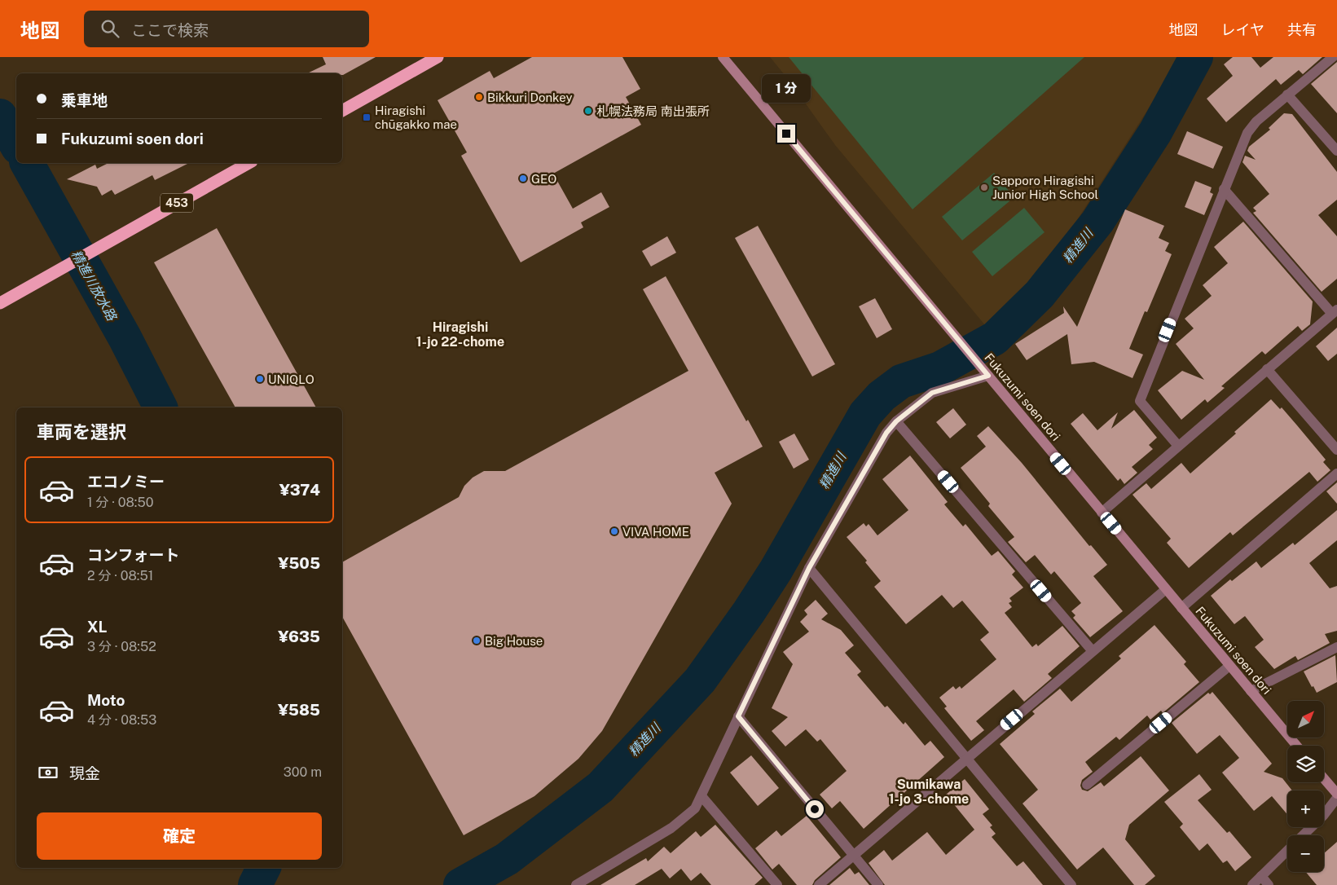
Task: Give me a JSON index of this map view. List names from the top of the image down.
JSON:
{
  "streets": {
    "highway": ["453"],
    "street": ["Fukuzumi soen dori"]
  },
  "districts": ["Hiragishi 1-jo 22-chome", "Sumikawa 1-jo 3-chome"],
  "water": ["精進川", "精進川放水路"],
  "places": {
    "other": [
      "Bikkuri Donkey",
      "札幌法務局 南出張所",
      "GEO",
      "Sapporo Hiragishi Junior High School",
      "UNIQLO",
      "VIVA HOME",
      "Big House"
    ],
    "transit": ["Hiragishi chūgakko mae"]
  },
  "north": "top right",
  "page": {
    "header": "地図",
    "search": "ここで検索",
    "nav": ["地図", "レイヤ", "共有"],
    "banner": ["乗車地", "Fukuzumi soen dori"],
    "bubble": "1 分",
    "heading": "車両を選択",
    "list": [
      {
        "name": "エコノミー",
        "note": "1 分 · 08:50",
        "value": "¥374"
      },
      {
        "name": "コンフォート",
        "note": "2 分 · 08:51",
        "value": "¥505"
      },
      {
        "name": "XL",
        "note": "3 分 · 08:52",
        "value": "¥635"
      },
      {
        "name": "Moto",
        "note": "4 分 · 08:53",
        "value": "¥585"
      }
    ],
    "map_buttons": ["+", "−"],
    "pay": ["現金", "300 m"],
    "buttons": "確定"
  }
}
